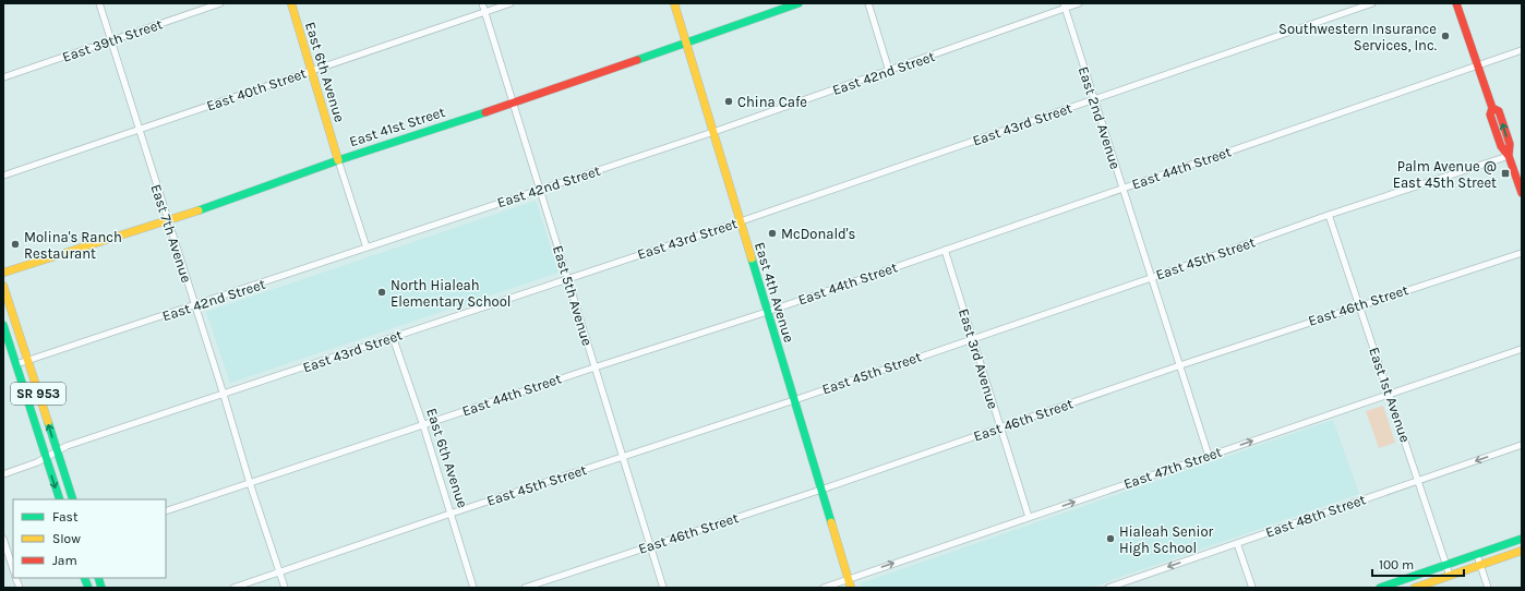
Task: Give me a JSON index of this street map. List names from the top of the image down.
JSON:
{
  "streets": {
    "main road": [
      "East 6th Avenue",
      "East 41st Street",
      "East 4th Avenue",
      "SR 953"
    ],
    "street": [
      "East 39th Street",
      "East 42nd Street",
      "East 40th Street",
      "East 2nd Avenue",
      "East 43rd Street",
      "East 44th Street",
      "East 7th Avenue",
      "East 45th Street",
      "East 5th Avenue",
      "East 46th Street",
      "East 3rd Avenue",
      "East 1st Avenue",
      "East 47th Street",
      "East 48th Street"
    ]
  },
  "crossings": [
    ["East 39th Street", "East 7th Avenue"],
    ["East 6th Avenue", "East 42nd Street"],
    ["East 6th Avenue", "East 40th Street"],
    ["East 6th Avenue", "East 43rd Street"],
    ["East 6th Avenue", "East 41st Street"],
    ["East 6th Avenue", "East 44th Street"],
    ["East 6th Avenue", "East 45th Street"],
    ["East 42nd Street", "East 2nd Avenue"],
    ["East 42nd Street", "East 7th Avenue"],
    ["East 42nd Street", "East 4th Avenue"],
    ["East 42nd Street", "East 5th Avenue"],
    ["East 42nd Street", "SR 953"],
    ["East 40th Street", "East 7th Avenue"],
    ["East 40th Street", "East 5th Avenue"],
    ["East 2nd Avenue", "East 43rd Street"],
    ["East 2nd Avenue", "East 44th Street"],
    ["East 2nd Avenue", "East 45th Street"],
    ["East 2nd Avenue", "East 46th Street"],
    ["East 2nd Avenue", "East 47th Street"],
    ["East 43rd Street", "East 7th Avenue"],
    ["East 43rd Street", "East 4th Avenue"],
    ["East 43rd Street", "East 5th Avenue"],
    ["East 43rd Street", "SR 953"],
    ["East 41st Street", "East 7th Avenue"],
    ["East 41st Street", "East 4th Avenue"],
    ["East 41st Street", "East 5th Avenue"],
    ["East 44th Street", "East 7th Avenue"],
    ["East 44th Street", "East 4th Avenue"],
    ["East 44th Street", "East 5th Avenue"],
    ["East 44th Street", "East 3rd Avenue"],
    ["East 7th Avenue", "East 45th Street"],
    ["East 45th Street", "East 4th Avenue"],
    ["East 45th Street", "East 5th Avenue"],
    ["East 45th Street", "East 3rd Avenue"],
    ["East 45th Street", "East 1st Avenue"],
    ["East 4th Avenue", "East 46th Street"],
    ["East 4th Avenue", "East 47th Street"],
    ["East 5th Avenue", "East 46th Street"],
    ["East 46th Street", "East 3rd Avenue"],
    ["East 46th Street", "East 1st Avenue"],
    ["East 3rd Avenue", "East 47th Street"],
    ["East 1st Avenue", "East 47th Street"],
    ["East 1st Avenue", "East 48th Street"]
  ],
  "one_way": ["East 47th Street", "East 48th Street"],
  "places": {
    "other": [
      "Southwestern Insurance Services, Inc.",
      "China Cafe",
      "McDonald's",
      "Molina's Ranch Restaurant",
      "North Hialeah Elementary School",
      "Hialeah Senior High School"
    ],
    "transit": ["Palm Avenue @ East 45th Street"]
  },
  "legend": ["Fast", "Slow", "Jam"],
  "scale_bar": "100 m"
}
